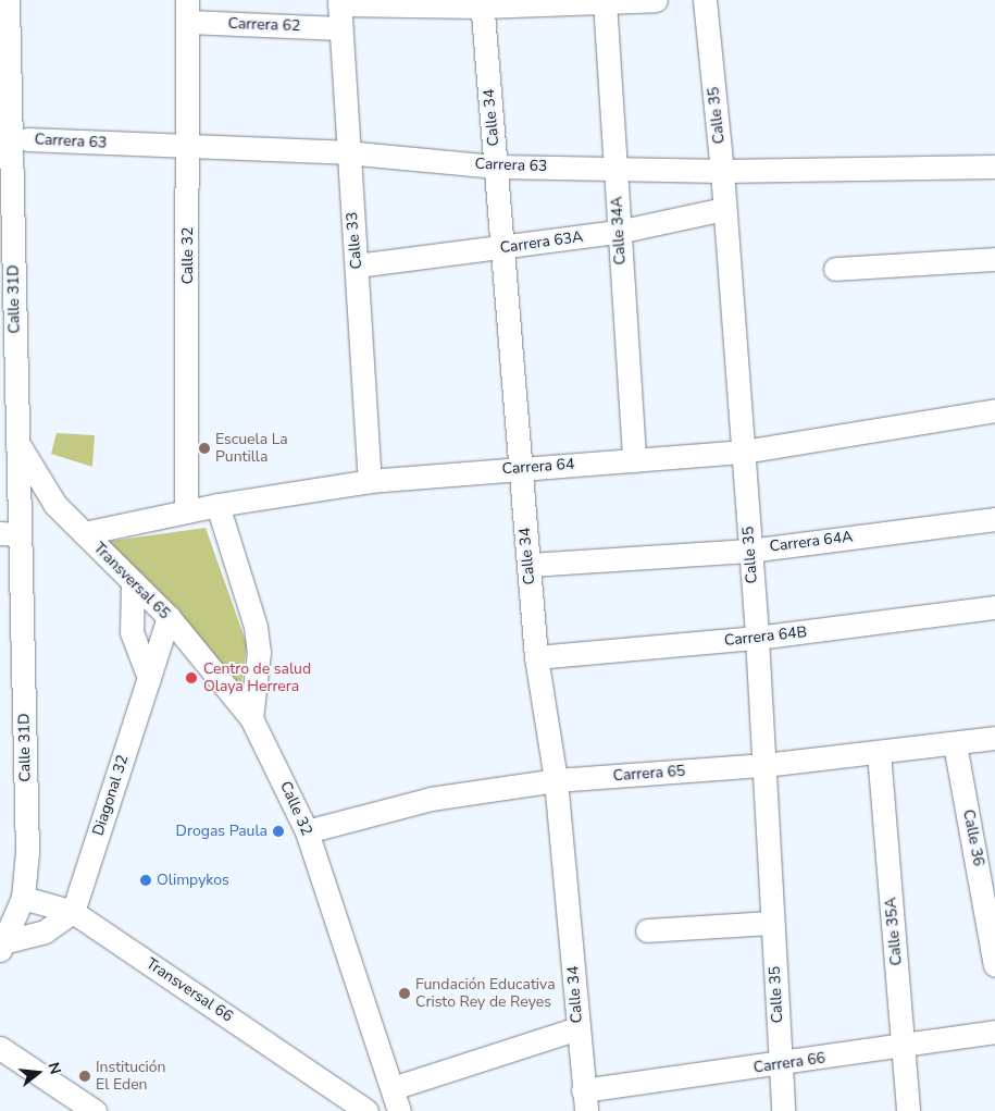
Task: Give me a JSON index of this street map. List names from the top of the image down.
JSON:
{
  "streets": {
    "street": [
      "Carrera 62",
      "Calle 35",
      "Calle 34",
      "Carrera 63",
      "Calle 34A",
      "Calle 33",
      "Carrera 63A",
      "Calle 32",
      "Calle 31D",
      "Carrera 64",
      "Carrera 64A",
      "Transversal 65",
      "Carrera 64B",
      "Carrera 65",
      "Diagonal 32",
      "Calle 36",
      "Calle 35A",
      "Transversal 66",
      "Carrera 66"
    ]
  },
  "crossings": [
    ["Carrera 62", "Calle 33"],
    ["Carrera 62", "Calle 32"],
    ["Calle 35", "Carrera 63"],
    ["Calle 35", "Carrera 63A"],
    ["Calle 35", "Carrera 64"],
    ["Calle 35", "Carrera 64A"],
    ["Calle 35", "Carrera 64B"],
    ["Calle 35", "Carrera 65"],
    ["Calle 35", "Carrera 66"],
    ["Calle 34", "Carrera 63"],
    ["Calle 34", "Carrera 63A"],
    ["Calle 34", "Carrera 64"],
    ["Calle 34", "Carrera 64A"],
    ["Calle 34", "Carrera 64B"],
    ["Calle 34", "Carrera 65"],
    ["Calle 34", "Carrera 66"],
    ["Carrera 63", "Calle 34A"],
    ["Carrera 63", "Calle 33"],
    ["Carrera 63", "Calle 32"],
    ["Carrera 63", "Calle 31D"],
    ["Calle 34A", "Carrera 63A"],
    ["Calle 34A", "Carrera 64"],
    ["Calle 33", "Carrera 63A"],
    ["Calle 33", "Carrera 64"],
    ["Calle 32", "Carrera 64"],
    ["Calle 32", "Transversal 65"],
    ["Calle 32", "Carrera 65"],
    ["Calle 31D", "Transversal 65"],
    ["Calle 31D", "Transversal 66"],
    ["Carrera 64", "Transversal 65"],
    ["Transversal 65", "Diagonal 32"],
    ["Carrera 65", "Calle 36"],
    ["Carrera 65", "Calle 35A"],
    ["Diagonal 32", "Transversal 66"],
    ["Calle 35A", "Carrera 66"]
  ],
  "places": [
    "Escuela La Puntilla",
    "Centro de salud Olaya Herrera",
    "Drogas Paula",
    "Olimpykos",
    "Fundación Educativa Cristo Rey de Reyes",
    "Institución El Eden"
  ],
  "north": "right"
}
